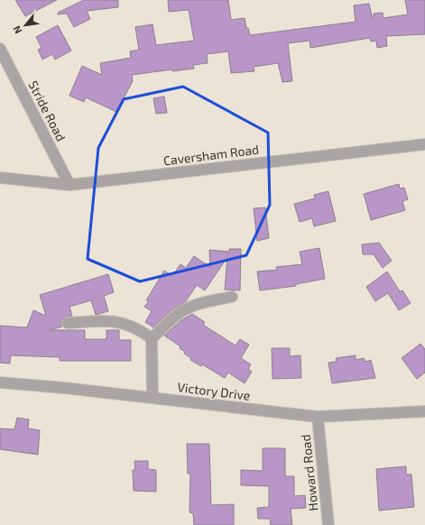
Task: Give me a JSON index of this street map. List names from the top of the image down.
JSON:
{
  "streets": {
    "street": [
      "Stride Road",
      "Caversham Road",
      "Victory Drive",
      "Howard Road"
    ]
  },
  "crossings": [
    ["Stride Road", "Caversham Road"],
    ["Victory Drive", "Howard Road"]
  ],
  "north": "bottom left"
}
